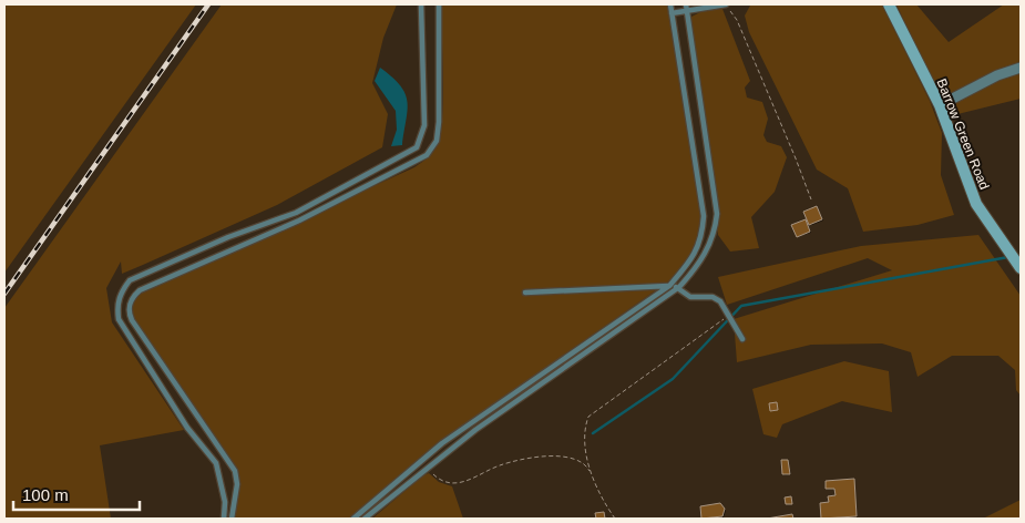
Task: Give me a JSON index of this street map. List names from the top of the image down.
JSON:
{
  "streets": {
    "street": ["Barrow Green Road"]
  },
  "scale_bar": "100 m"
}
